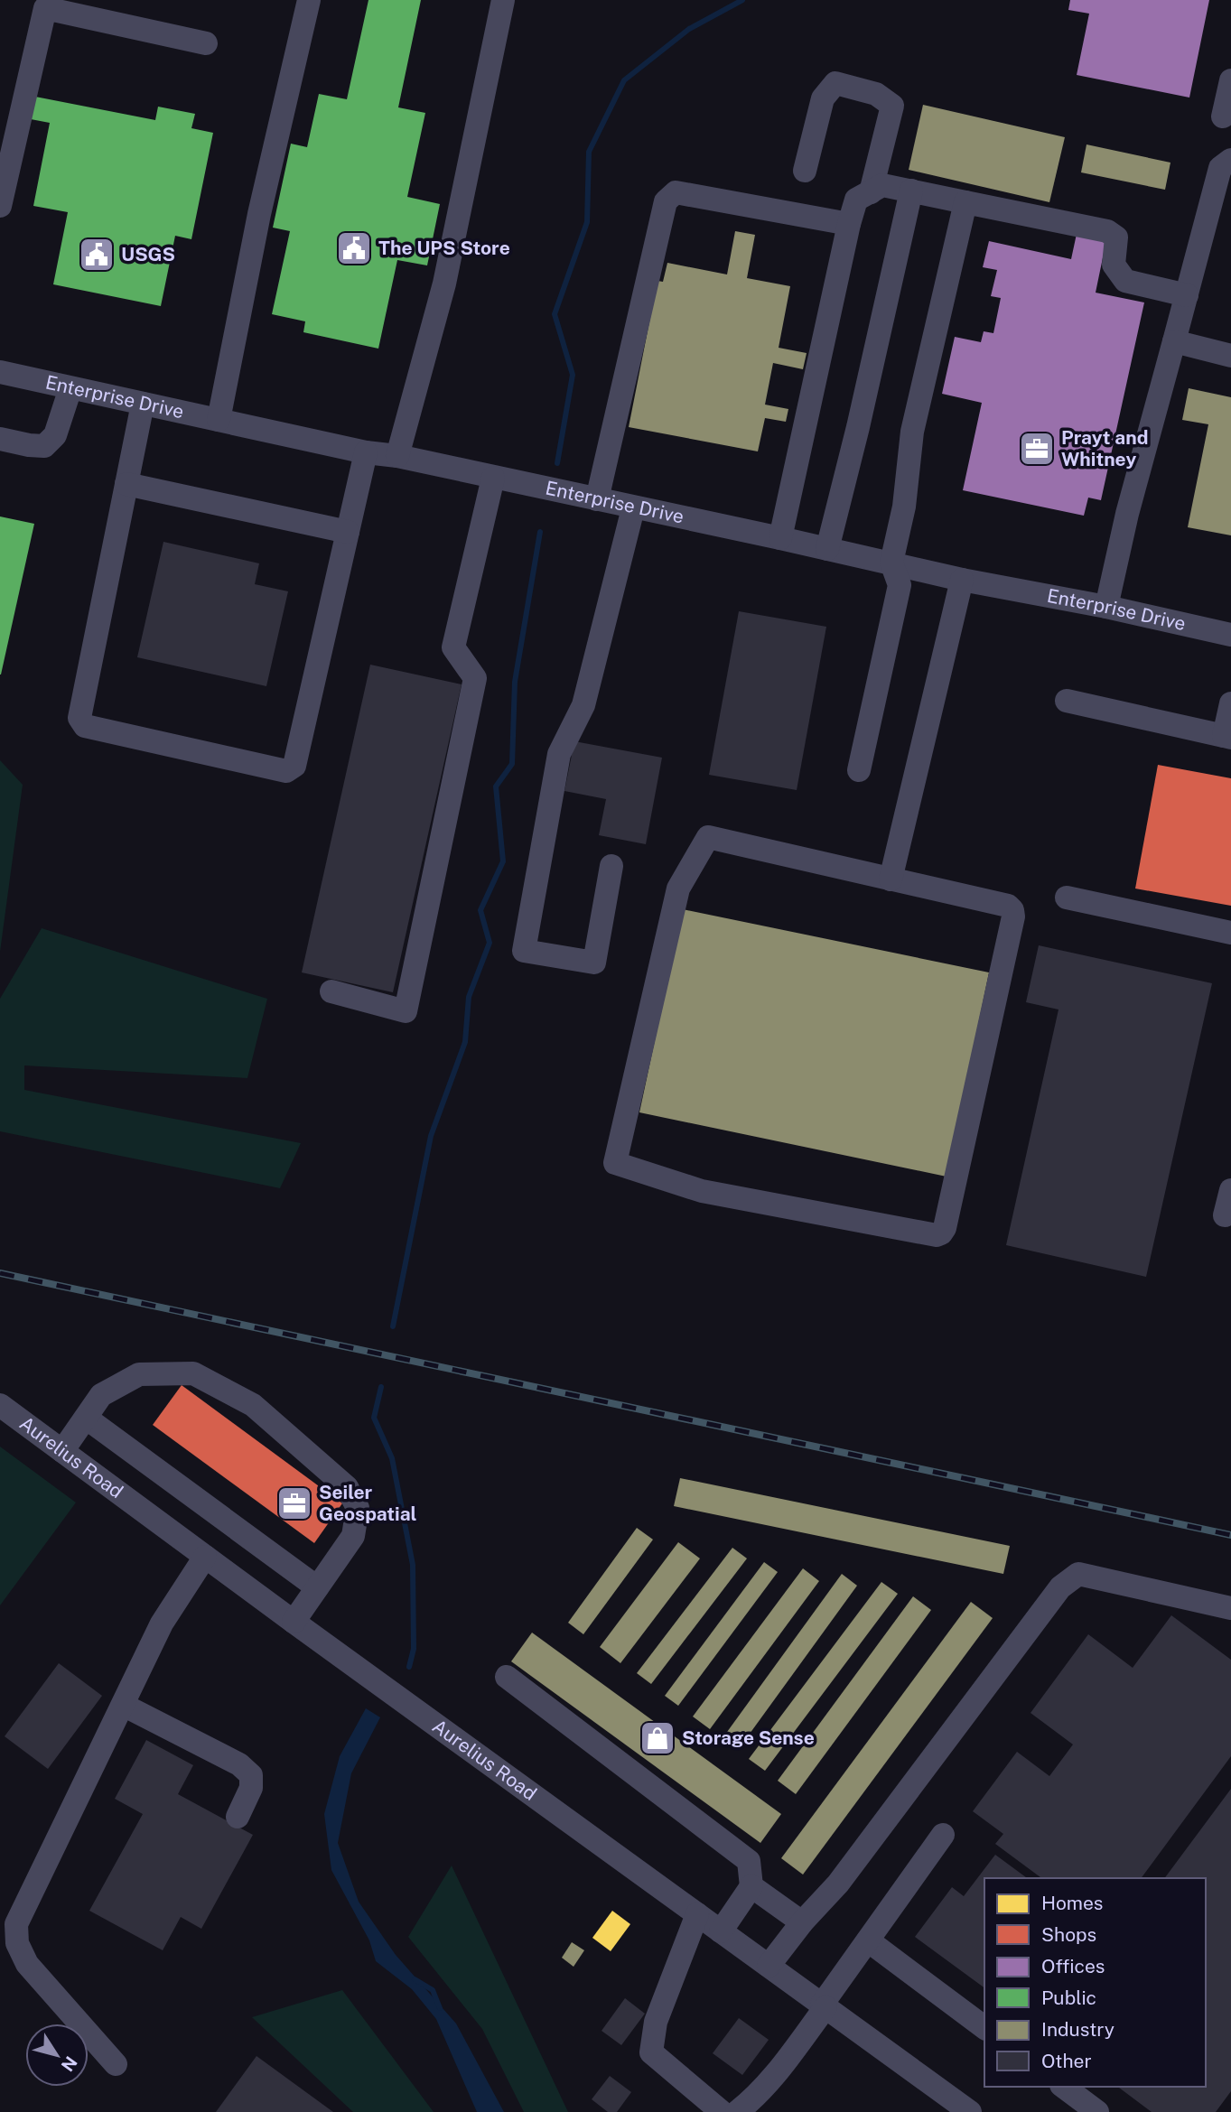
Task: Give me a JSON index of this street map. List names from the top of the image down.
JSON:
{
  "streets": {
    "street": ["Enterprise Drive", "Aurelius Road"]
  },
  "places": {
    "public building": ["The UPS Store", "USGS"],
    "office": ["Prayt and Whitney", "Seiler Geospatial"],
    "shop": ["Storage Sense"]
  },
  "legend": [
    "Homes",
    "Shops",
    "Offices",
    "Public",
    "Industry",
    "Other"
  ],
  "north": "bottom right"
}
